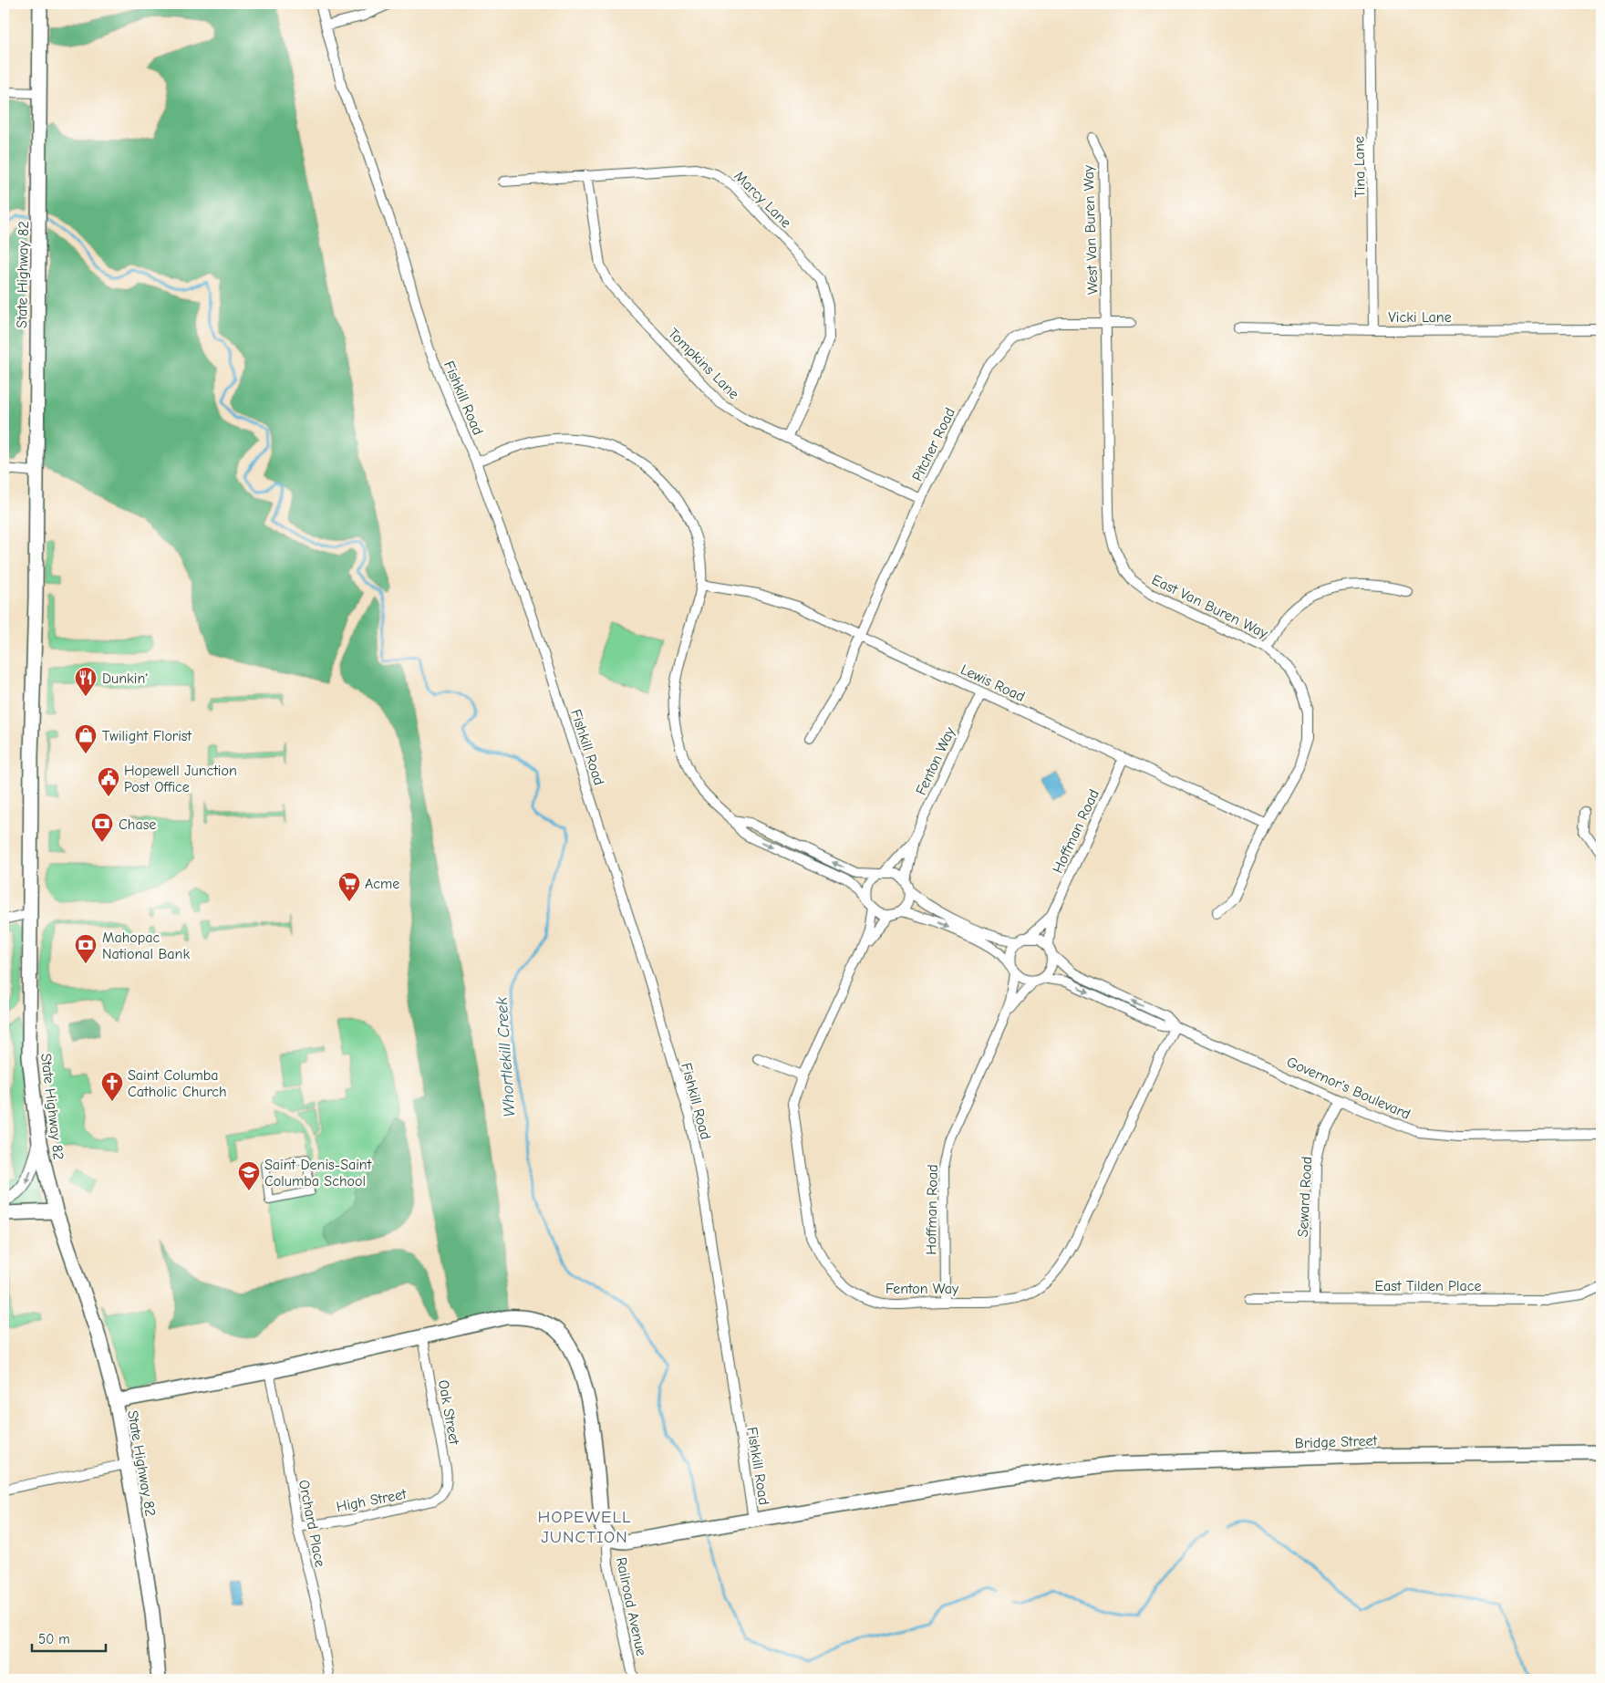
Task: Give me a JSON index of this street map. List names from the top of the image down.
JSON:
{
  "streets": {
    "main road": ["State Highway 82", "Bridge Street"],
    "street": [
      "Tina Lane",
      "Marcy Lane",
      "West Van Buren Way",
      "Vicki Lane",
      "Tompkins Lane",
      "Fishkill Road",
      "Pitcher Road",
      "East Van Buren Way",
      "Lewis Road",
      "Fenton Way",
      "Hoffman Road",
      "Governor's Boulevard",
      "Seward Road",
      "East Tilden Place",
      "Oak Street",
      "High Street",
      "Orchard Place",
      "Railroad Avenue"
    ]
  },
  "crossings": [
    ["Tina Lane", "Vicki Lane"],
    ["Marcy Lane", "Tompkins Lane"],
    ["West Van Buren Way", "Pitcher Road"],
    ["West Van Buren Way", "East Van Buren Way"],
    ["Tompkins Lane", "Pitcher Road"],
    ["Fishkill Road", "Bridge Street"],
    ["Pitcher Road", "East Van Buren Way"],
    ["Pitcher Road", "Lewis Road"],
    ["East Van Buren Way", "Lewis Road"],
    ["Lewis Road", "Fenton Way"],
    ["Lewis Road", "Hoffman Road"],
    ["Fenton Way", "Hoffman Road"],
    ["Fenton Way", "Governor's Boulevard"],
    ["Hoffman Road", "Governor's Boulevard"],
    ["Governor's Boulevard", "Seward Road"],
    ["Seward Road", "East Tilden Place"],
    ["Oak Street", "High Street"],
    ["Bridge Street", "Railroad Avenue"],
    ["High Street", "Orchard Place"]
  ],
  "districts": ["HOPEWELL JUNCTION"],
  "water": ["Whortlekill Creek"],
  "places": {
    "restaurant": ["Dunkin'"],
    "shop": ["Twilight Florist"],
    "public building": ["Hopewell Junction Post Office"],
    "bank": ["Chase", "Mahopac National Bank"],
    "supermarket": ["Acme"],
    "church": ["Saint Columba Catholic Church"],
    "school or university": ["Saint Denis-Saint Columba School"]
  },
  "scale_bar": "50 m"
}
